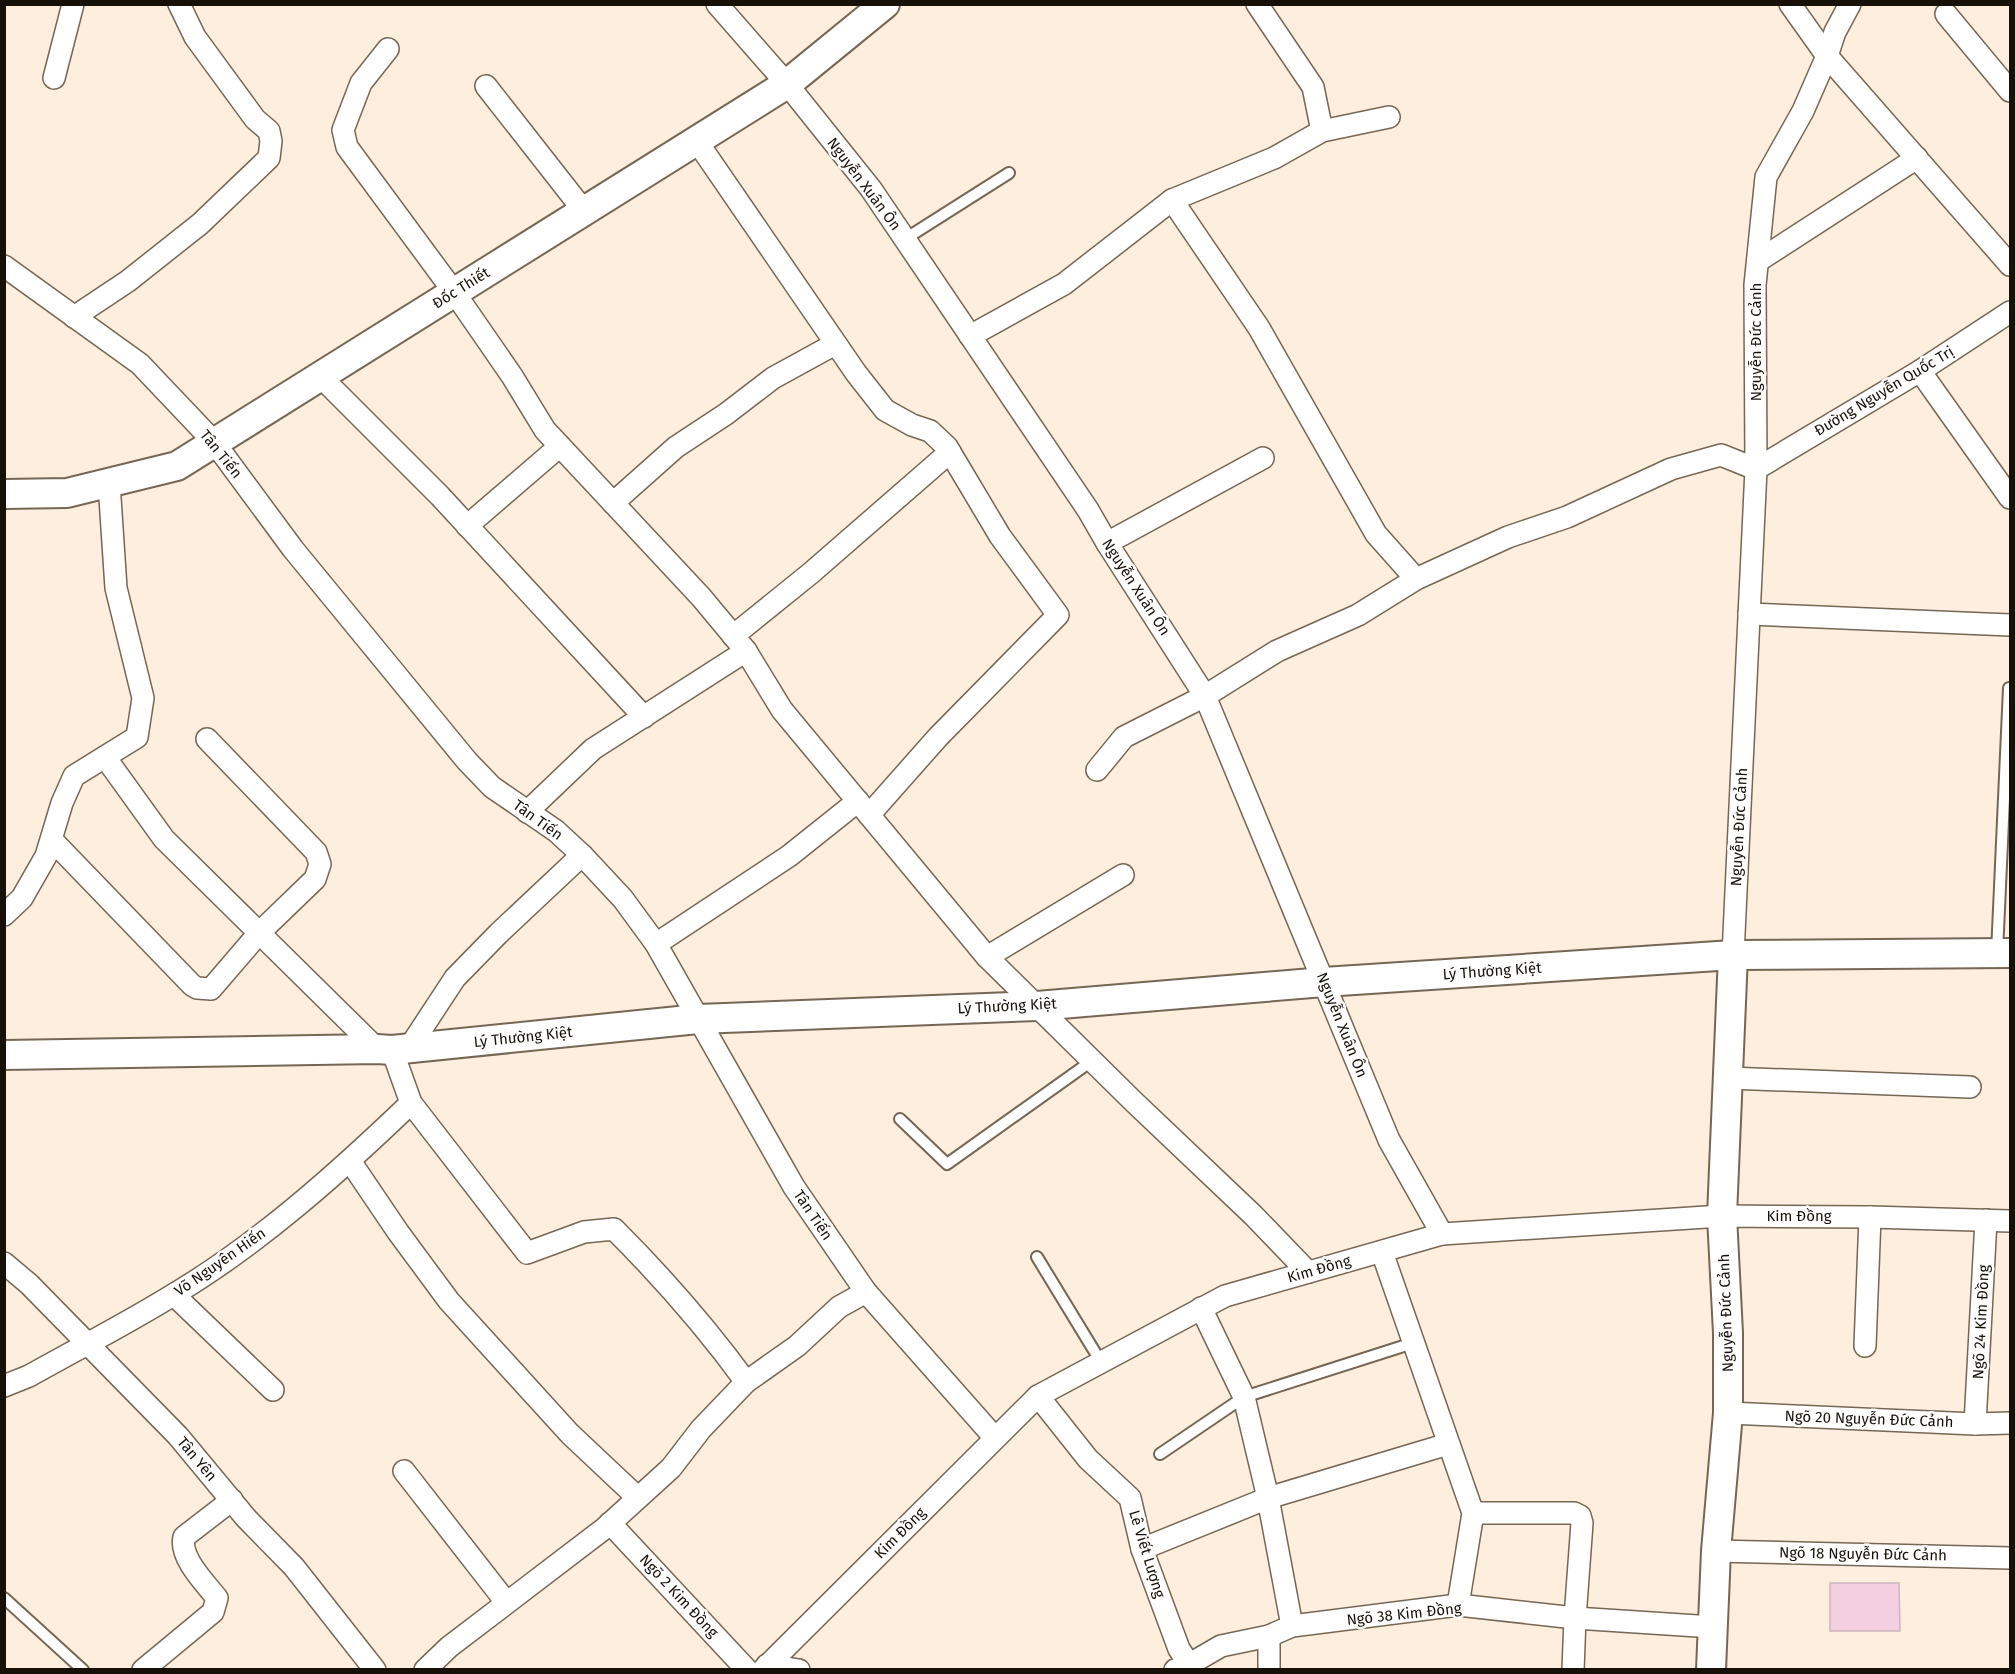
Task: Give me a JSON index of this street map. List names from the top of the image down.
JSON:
{
  "streets": {
    "street": [
      "Nguyễn Xuân Ôn",
      "Đốc Thiết",
      "Nguyễn Đức Cảnh",
      "Đường Nguyễn Quốc Trị",
      "Tân Tiến",
      "Lý Thường Kiệt",
      "Kim Đồng",
      "Võ Nguyên Hiến",
      "Ngõ 24 Kim Đồng",
      "Ngõ 20 Nguyễn Đức Cảnh",
      "Tân Yên",
      "Lê Viết Lượng",
      "Ngõ 18 Nguyễn Đức Cảnh",
      "Ngõ 2 Kim Đồng",
      "Ngõ 38 Kim Đồng"
    ]
  },
  "crossings": [
    ["Nguyễn Xuân Ôn", "Đốc Thiết"],
    ["Nguyễn Xuân Ôn", "Lý Thường Kiệt"],
    ["Nguyễn Xuân Ôn", "Kim Đồng"],
    ["Đốc Thiết", "Tân Tiến"],
    ["Nguyễn Đức Cảnh", "Đường Nguyễn Quốc Trị"],
    ["Nguyễn Đức Cảnh", "Lý Thường Kiệt"],
    ["Nguyễn Đức Cảnh", "Kim Đồng"],
    ["Nguyễn Đức Cảnh", "Ngõ 20 Nguyễn Đức Cảnh"],
    ["Nguyễn Đức Cảnh", "Ngõ 18 Nguyễn Đức Cảnh"],
    ["Nguyễn Đức Cảnh", "Ngõ 38 Kim Đồng"],
    ["Tân Tiến", "Lý Thường Kiệt"],
    ["Tân Tiến", "Kim Đồng"],
    ["Kim Đồng", "Ngõ 24 Kim Đồng"],
    ["Kim Đồng", "Lê Viết Lượng"],
    ["Kim Đồng", "Ngõ 2 Kim Đồng"],
    ["Võ Nguyên Hiến", "Tân Yên"],
    ["Ngõ 24 Kim Đồng", "Ngõ 20 Nguyễn Đức Cảnh"],
    ["Lê Viết Lượng", "Ngõ 38 Kim Đồng"]
  ]
}
